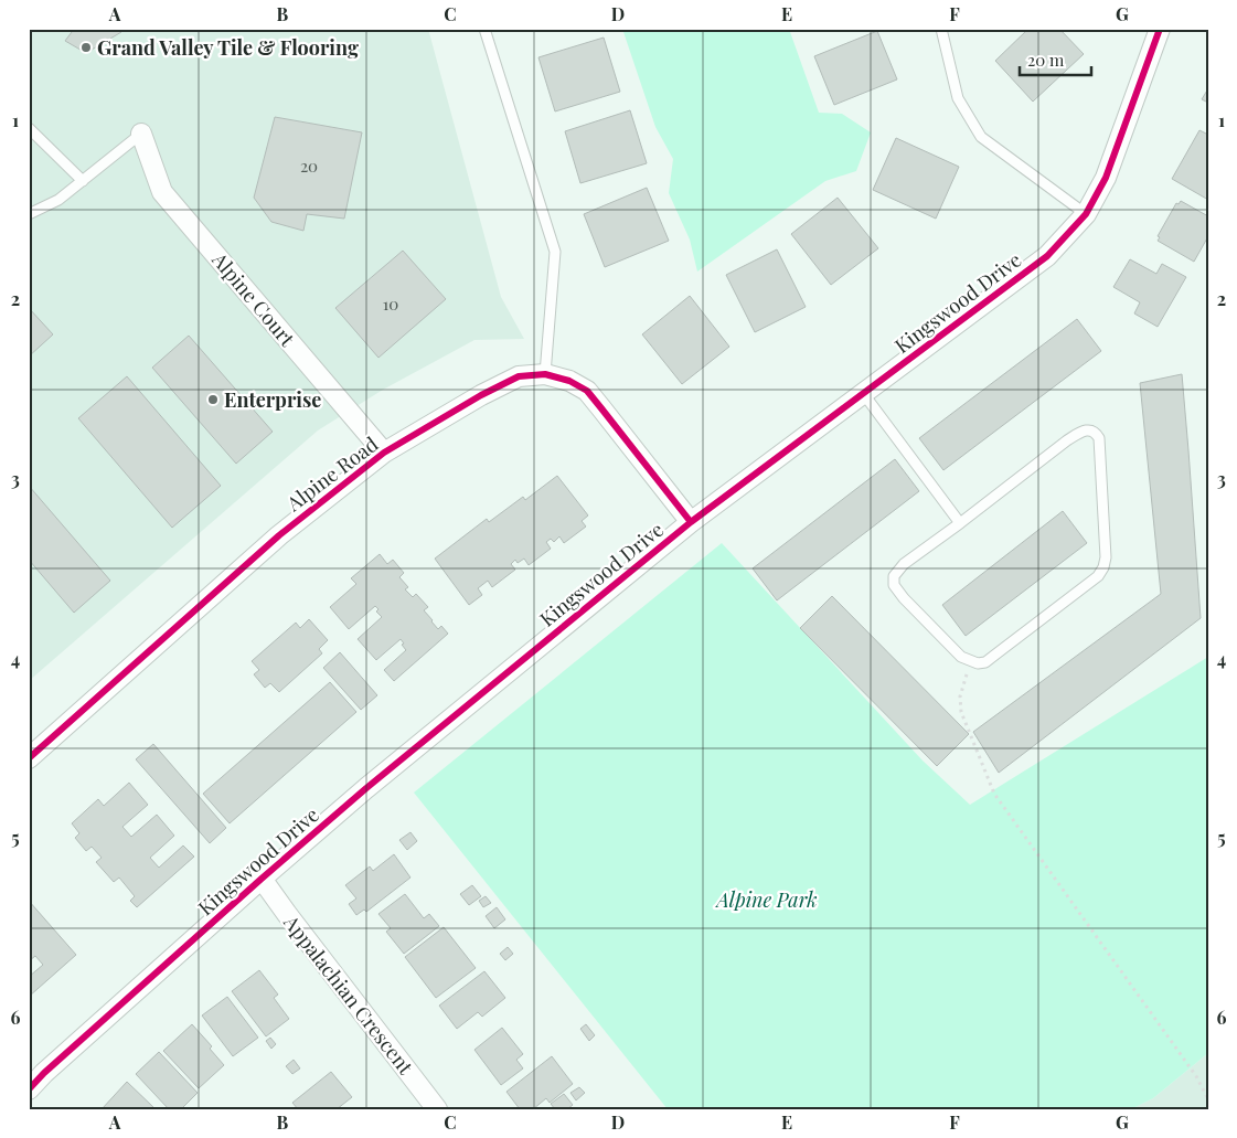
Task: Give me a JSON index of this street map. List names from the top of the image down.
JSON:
{
  "streets": {
    "street": [
      "Alpine Court",
      "Kingswood Drive",
      "Alpine Road",
      "Appalachian Crescent"
    ]
  },
  "crossings": [
    ["Alpine Court", "Alpine Road"],
    ["Kingswood Drive", "Alpine Road"],
    ["Kingswood Drive", "Appalachian Crescent"]
  ],
  "parks": ["Alpine Park"],
  "places": ["Grand Valley Tile & Flooring", "Enterprise"],
  "house_numbers": ["20", "10"],
  "scale_bar": "20 m",
  "grid": {
    "columns": [
      "A",
      "B",
      "C",
      "D",
      "E",
      "F",
      "G"
    ],
    "rows": [
      "1",
      "2",
      "3",
      "4",
      "5",
      "6"
    ]
  }
}
